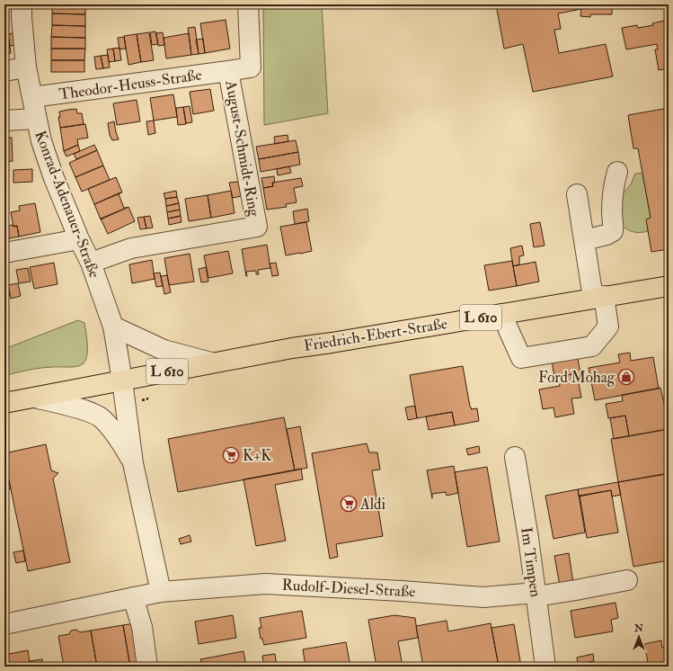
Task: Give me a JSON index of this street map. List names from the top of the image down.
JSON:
{
  "streets": {
    "main road": ["L 610", "Friedrich-Ebert-Straße"],
    "street": [
      "Theodor-Heuss-Straße",
      "August-Schmidt-Ring",
      "Konrad-Adenauer-Straße",
      "Im Timpen",
      "Rudolf-Diesel-Straße"
    ]
  },
  "crossings": [
    ["Theodor-Heuss-Straße", "August-Schmidt-Ring"],
    ["Theodor-Heuss-Straße", "Konrad-Adenauer-Straße"],
    ["August-Schmidt-Ring", "Konrad-Adenauer-Straße"],
    ["Konrad-Adenauer-Straße", "Friedrich-Ebert-Straße"],
    ["Im Timpen", "Rudolf-Diesel-Straße"]
  ],
  "places": {
    "shop": ["Ford Mohag"],
    "supermarket": ["K+K", "Aldi"]
  },
  "north": "top"
}
